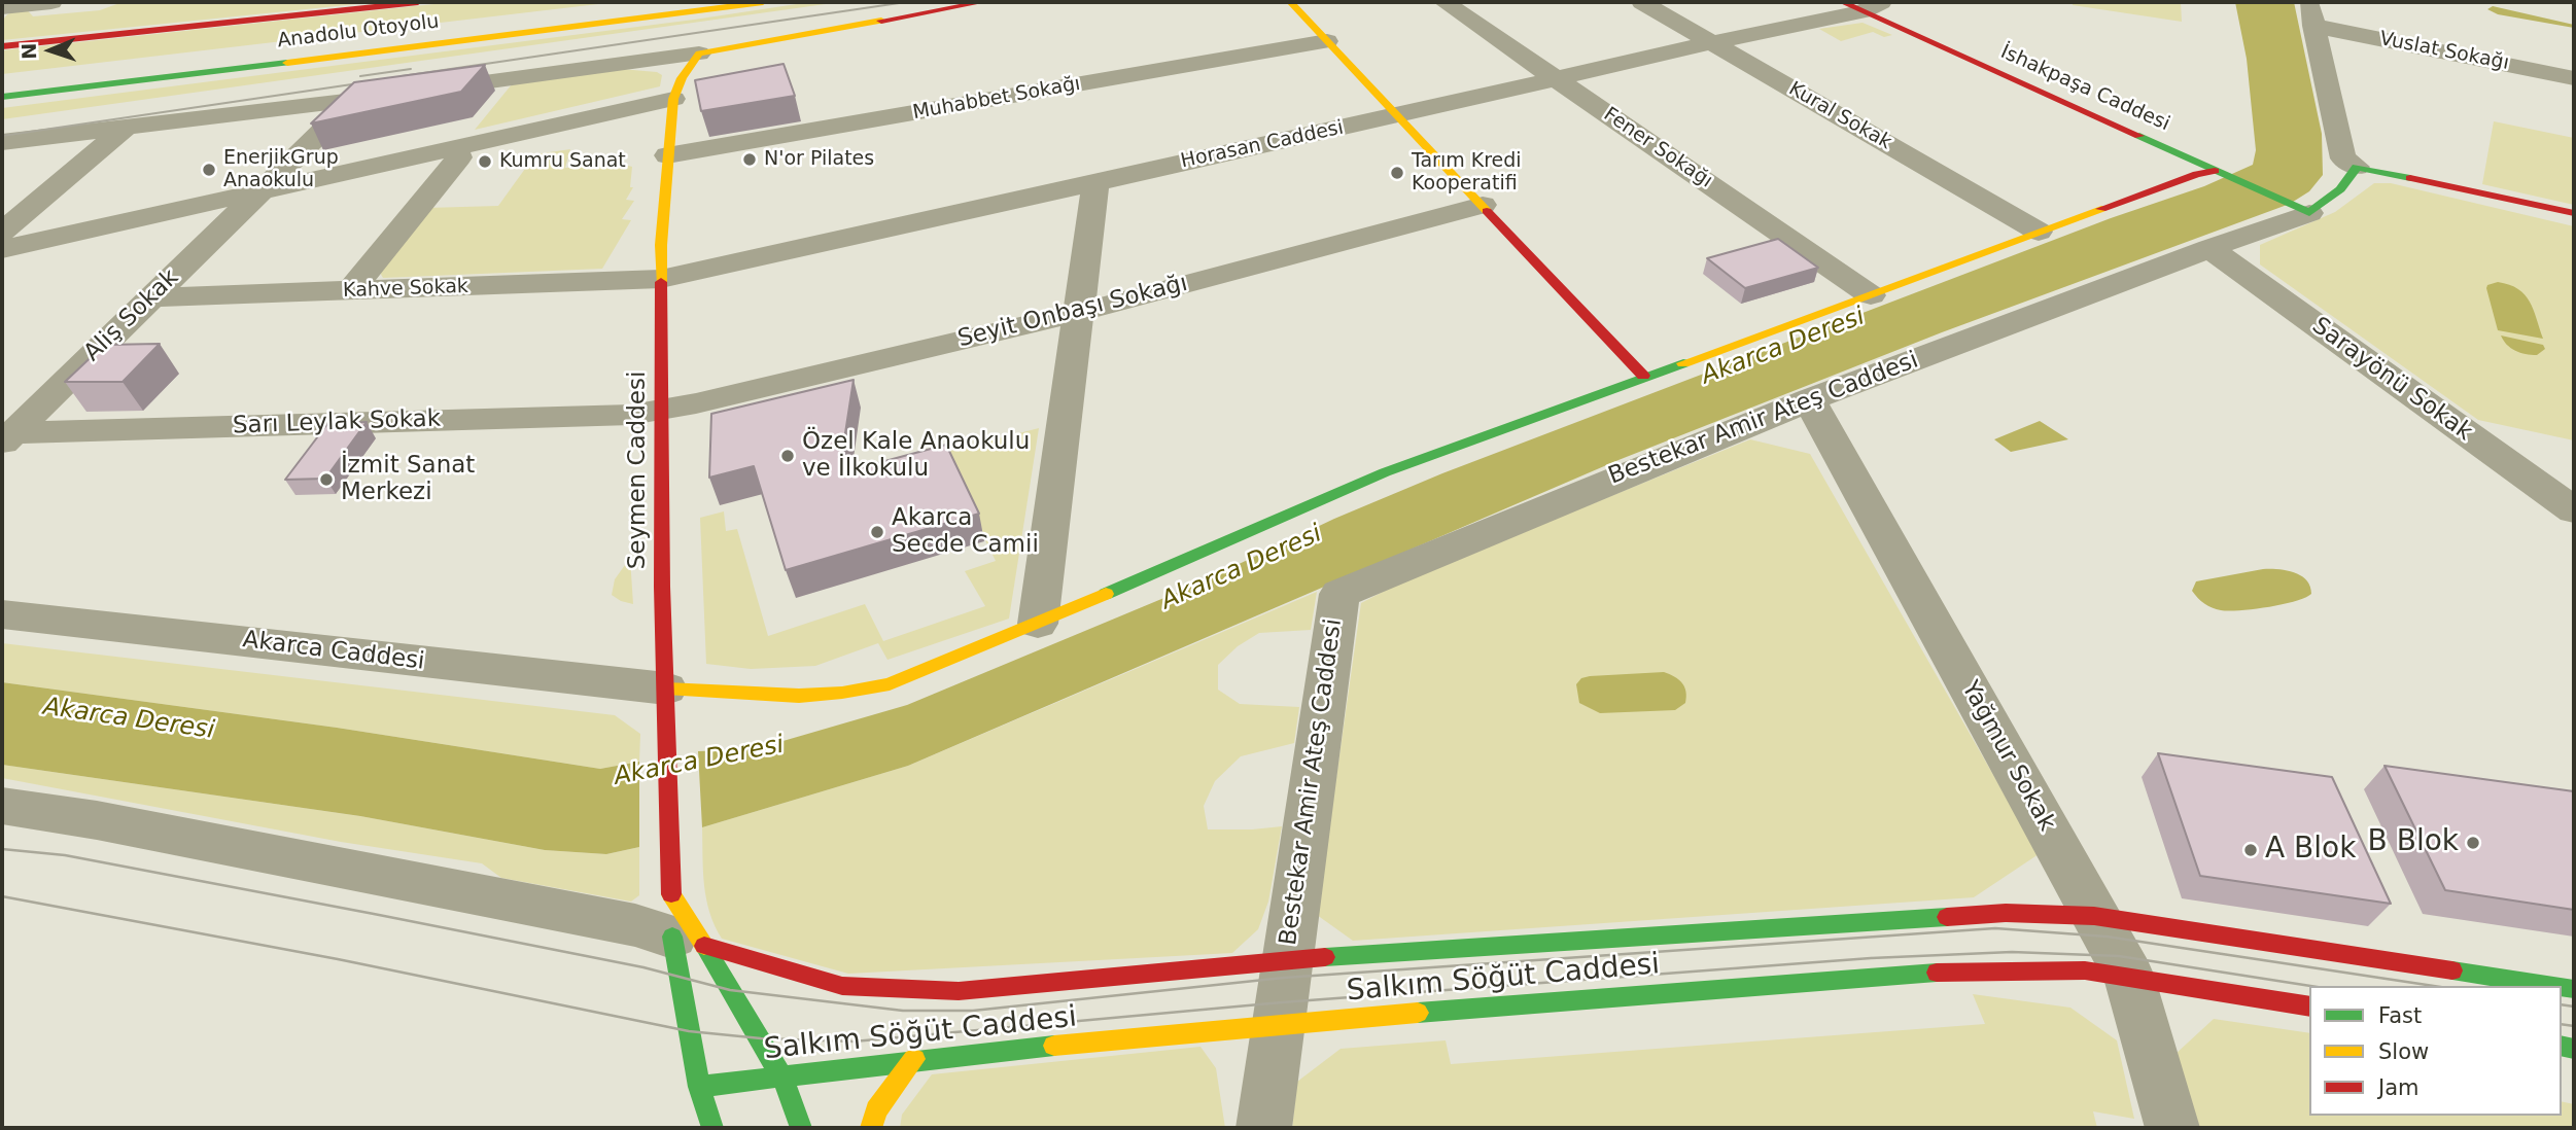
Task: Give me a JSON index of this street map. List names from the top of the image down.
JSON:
{
  "streets": {
    "main road": [
      "Anadolu Otoyolu",
      "İshakpaşa Caddesi",
      "Bestekar Amir Ateş Caddesi",
      "Seymen Caddesi",
      "Salkım Söğüt Caddesi"
    ],
    "street": [
      "Vuslat Sokağı",
      "Muhabbet Sokağı",
      "Kural Sokak",
      "Horasan Caddesi",
      "Fener Sokağı",
      "Kahve Sokak",
      "Seyit Onbaşı Sokağı",
      "Aliş Sokak",
      "Sarayönü Sokak",
      "Sarı Leylak Sokak",
      "Akarca Caddesi",
      "Yağmur Sokak"
    ]
  },
  "crossings": [
    ["İshakpaşa Caddesi", "Horasan Caddesi"],
    ["İshakpaşa Caddesi", "Bestekar Amir Ateş Caddesi"],
    ["Muhabbet Sokağı", "Seymen Caddesi"],
    ["Kural Sokak", "Horasan Caddesi"],
    ["Horasan Caddesi", "Fener Sokağı"],
    ["Horasan Caddesi", "Kahve Sokak"],
    ["Horasan Caddesi", "Seymen Caddesi"],
    ["Kahve Sokak", "Aliş Sokak"],
    ["Kahve Sokak", "Seymen Caddesi"],
    ["Seyit Onbaşı Sokağı", "Sarı Leylak Sokak"],
    ["Seyit Onbaşı Sokağı", "Seymen Caddesi"],
    ["Aliş Sokak", "Sarı Leylak Sokak"],
    ["Sarayönü Sokak", "Bestekar Amir Ateş Caddesi"],
    ["Bestekar Amir Ateş Caddesi", "Yağmur Sokak"],
    ["Sarı Leylak Sokak", "Seymen Caddesi"],
    ["Seymen Caddesi", "Akarca Caddesi"],
    ["Seymen Caddesi", "Salkım Söğüt Caddesi"],
    ["Yağmur Sokak", "Salkım Söğüt Caddesi"]
  ],
  "water": ["Akarca Deresi"],
  "places": [
    "N'or Pilates",
    "Kumru Sanat",
    "EnerjikGrup Anaokulu",
    "Tarım Kredi Kooperatifi",
    "Özel Kale Anaokulu ve İlkokulu",
    "İzmit Sanat Merkezi",
    "Akarca Secde Camii",
    "B Blok",
    "A Blok"
  ],
  "legend": ["Fast", "Slow", "Jam"],
  "north": "left"
}
